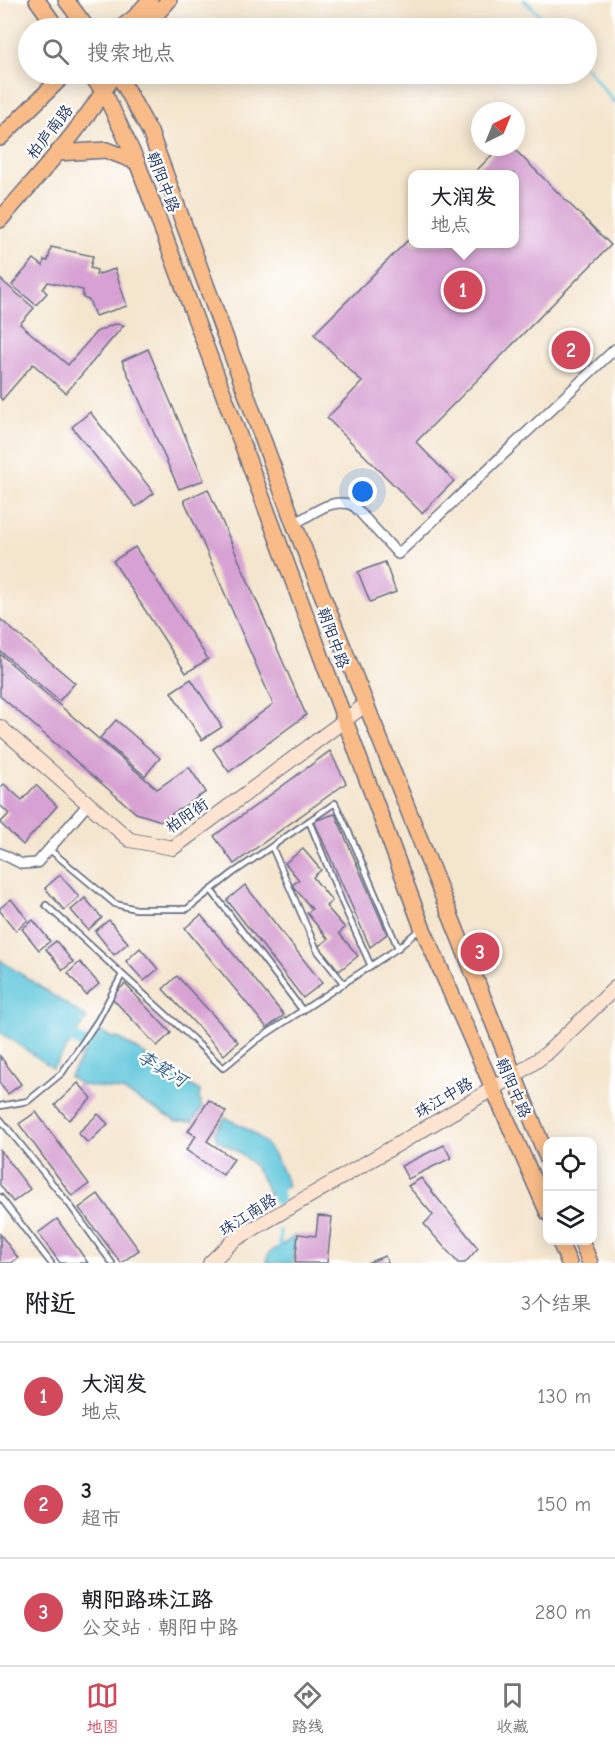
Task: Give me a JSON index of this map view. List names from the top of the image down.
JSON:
{
  "streets": {
    "main road": ["柏庐南路", "朝阳中路"],
    "street": ["柏阳街", "珠江中路", "珠江南路"]
  },
  "crossings": [
    ["柏庐南路", "朝阳中路"],
    ["朝阳中路", "柏阳街"],
    ["朝阳中路", "珠江中路"],
    ["珠江中路", "珠江南路"]
  ],
  "water": ["李箕河"],
  "north": "top right",
  "page": {
    "search": "搜索地点",
    "popup": ["大润发", "地点"],
    "pins": ["1", "2", "3"],
    "heading": ["附近", "3个结果"],
    "list": [
      {
        "mark": "1",
        "name": "大润发",
        "note": "地点",
        "value": "130 m"
      },
      {
        "mark": "2",
        "name": "3",
        "note": "超市",
        "value": "150 m"
      },
      {
        "mark": "3",
        "name": "朝阳路珠江路",
        "note": "公交站 · 朝阳中路",
        "value": "280 m"
      }
    ],
    "nav": ["地图", "路线", "收藏"]
  }
}
